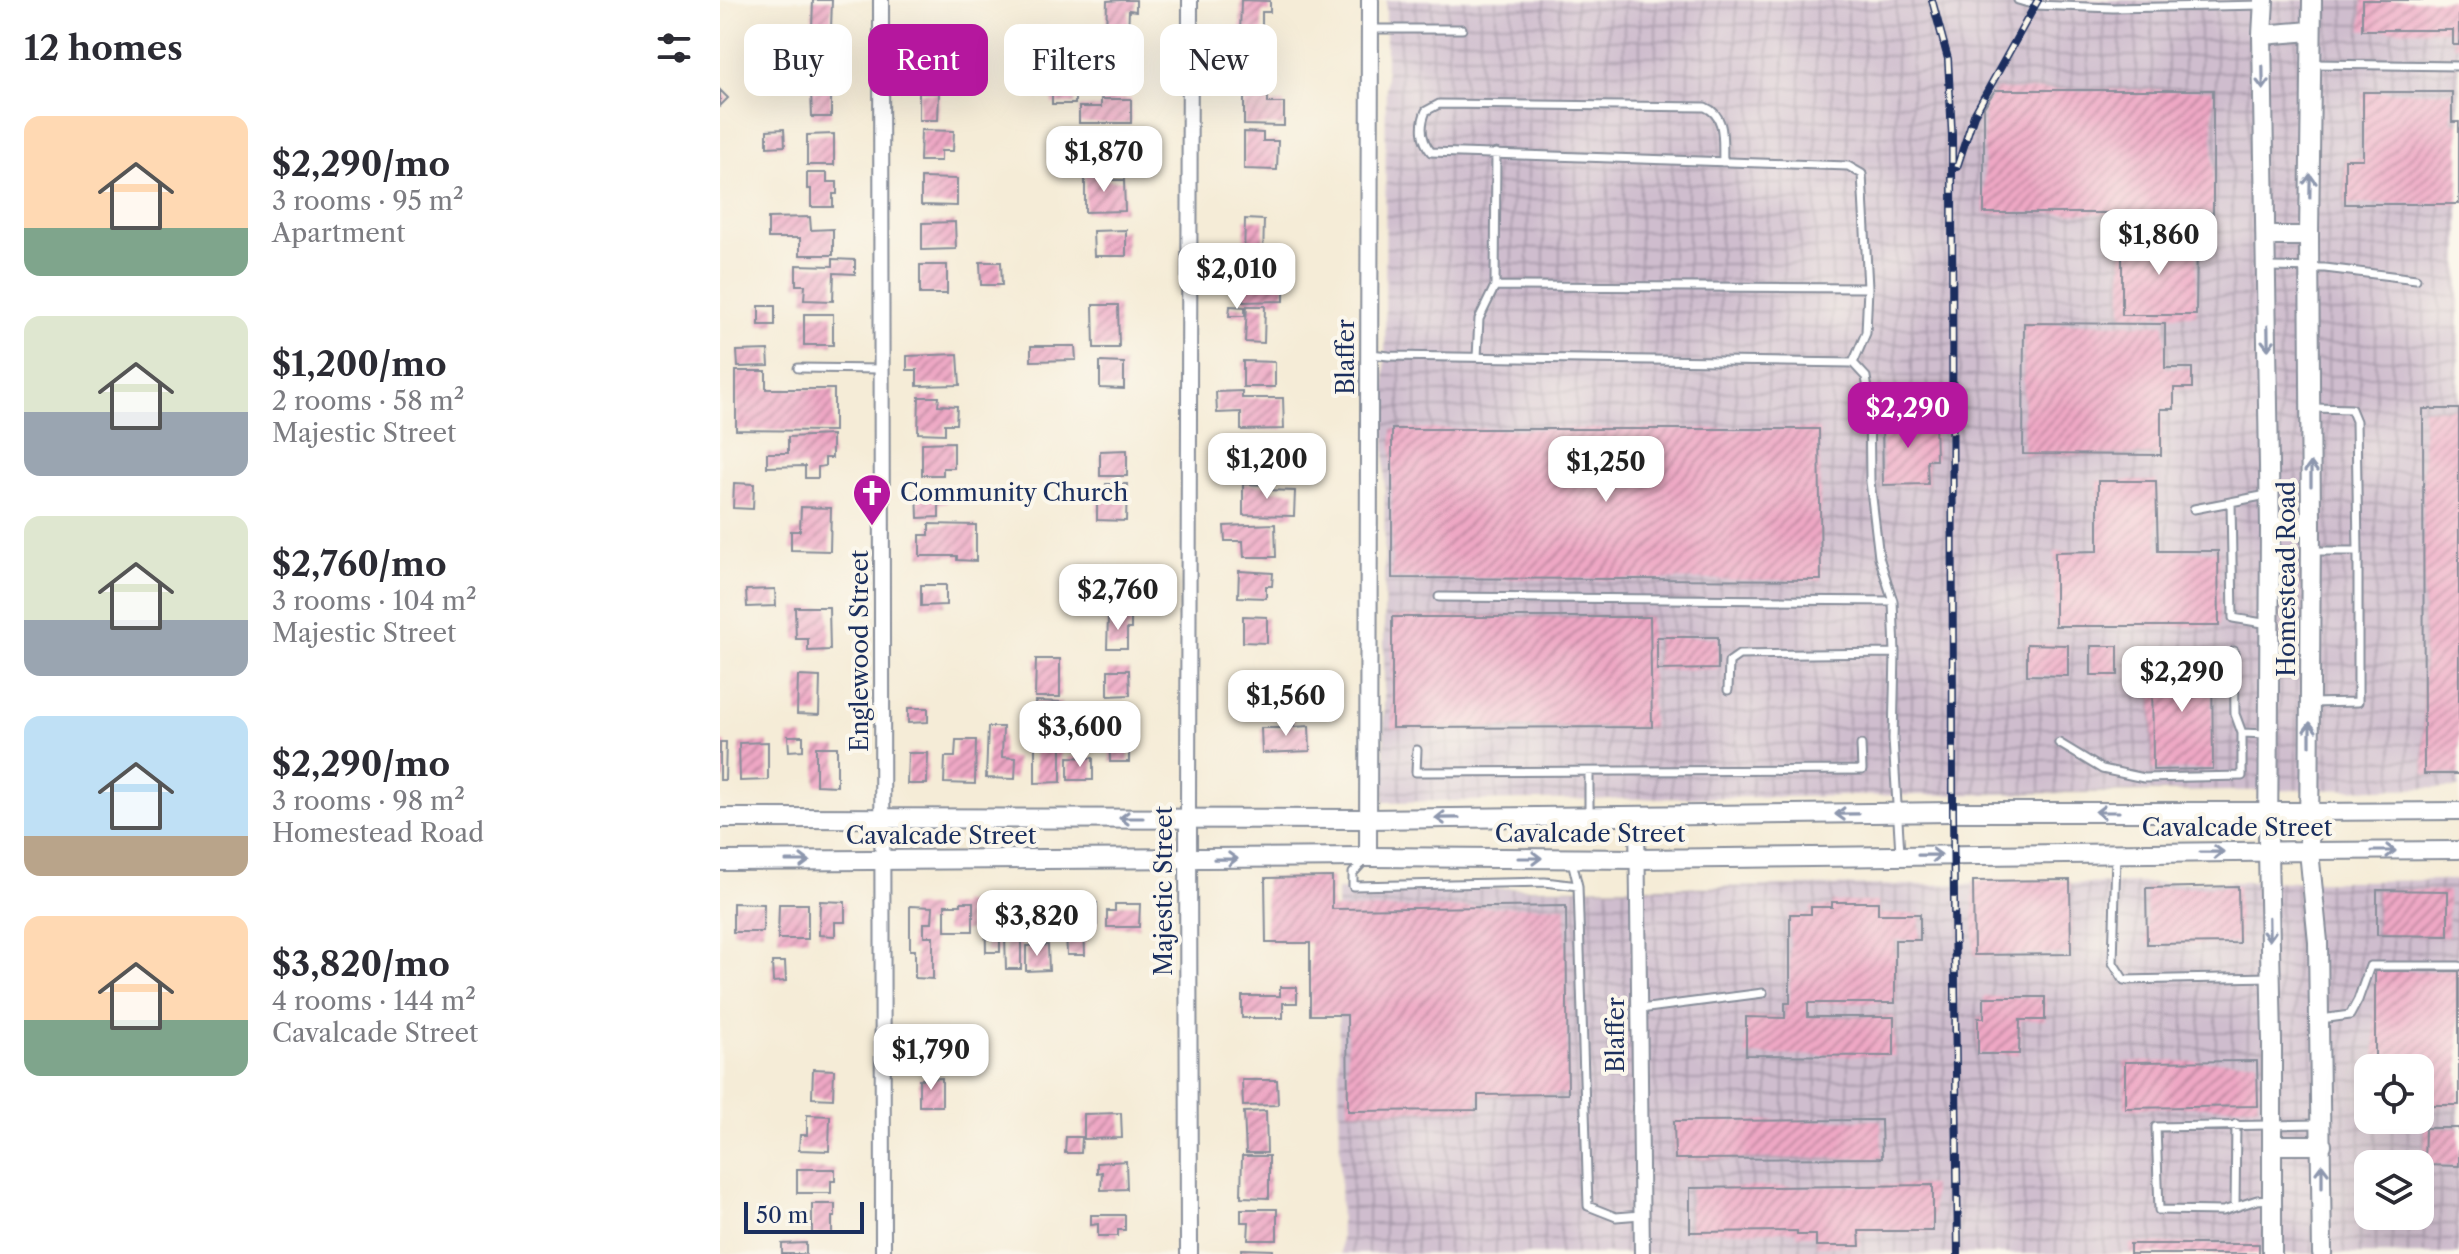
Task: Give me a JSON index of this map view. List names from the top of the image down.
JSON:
{
  "streets": {
    "main road": ["Homestead Road", "Cavalcade Street"],
    "street": ["Blaffer", "Englewood Street", "Majestic Street"]
  },
  "crossings": [
    ["Blaffer", "Cavalcade Street"],
    ["Homestead Road", "Cavalcade Street"],
    ["Englewood Street", "Cavalcade Street"],
    ["Cavalcade Street", "Majestic Street"]
  ],
  "places": {
    "church": ["Community Church"]
  },
  "scale_bar": "50 m",
  "page": {
    "heading": "12 homes",
    "chip": [
      "Buy",
      "Rent",
      "Filters",
      "New"
    ],
    "list": [
      {
        "name": "$2,290/mo",
        "note": "3 rooms · 95 m² · Apartment"
      },
      {
        "name": "$1,200/mo",
        "note": "2 rooms · 58 m² · Majestic Street"
      },
      {
        "name": "$2,760/mo",
        "note": "3 rooms · 104 m² · Majestic Street"
      },
      {
        "name": "$2,290/mo",
        "note": "3 rooms · 98 m² · Homestead Road"
      },
      {
        "name": "$3,820/mo",
        "note": "4 rooms · 144 m² · Cavalcade Street"
      }
    ],
    "price": [
      "$1,870",
      "$1,860",
      "$2,010",
      "$2,290",
      "$1,200",
      "$1,250",
      "$2,760",
      "$2,290",
      "$1,560",
      "$3,600",
      "$3,820",
      "$1,790"
    ],
    "scale": "50 m"
  }
}
